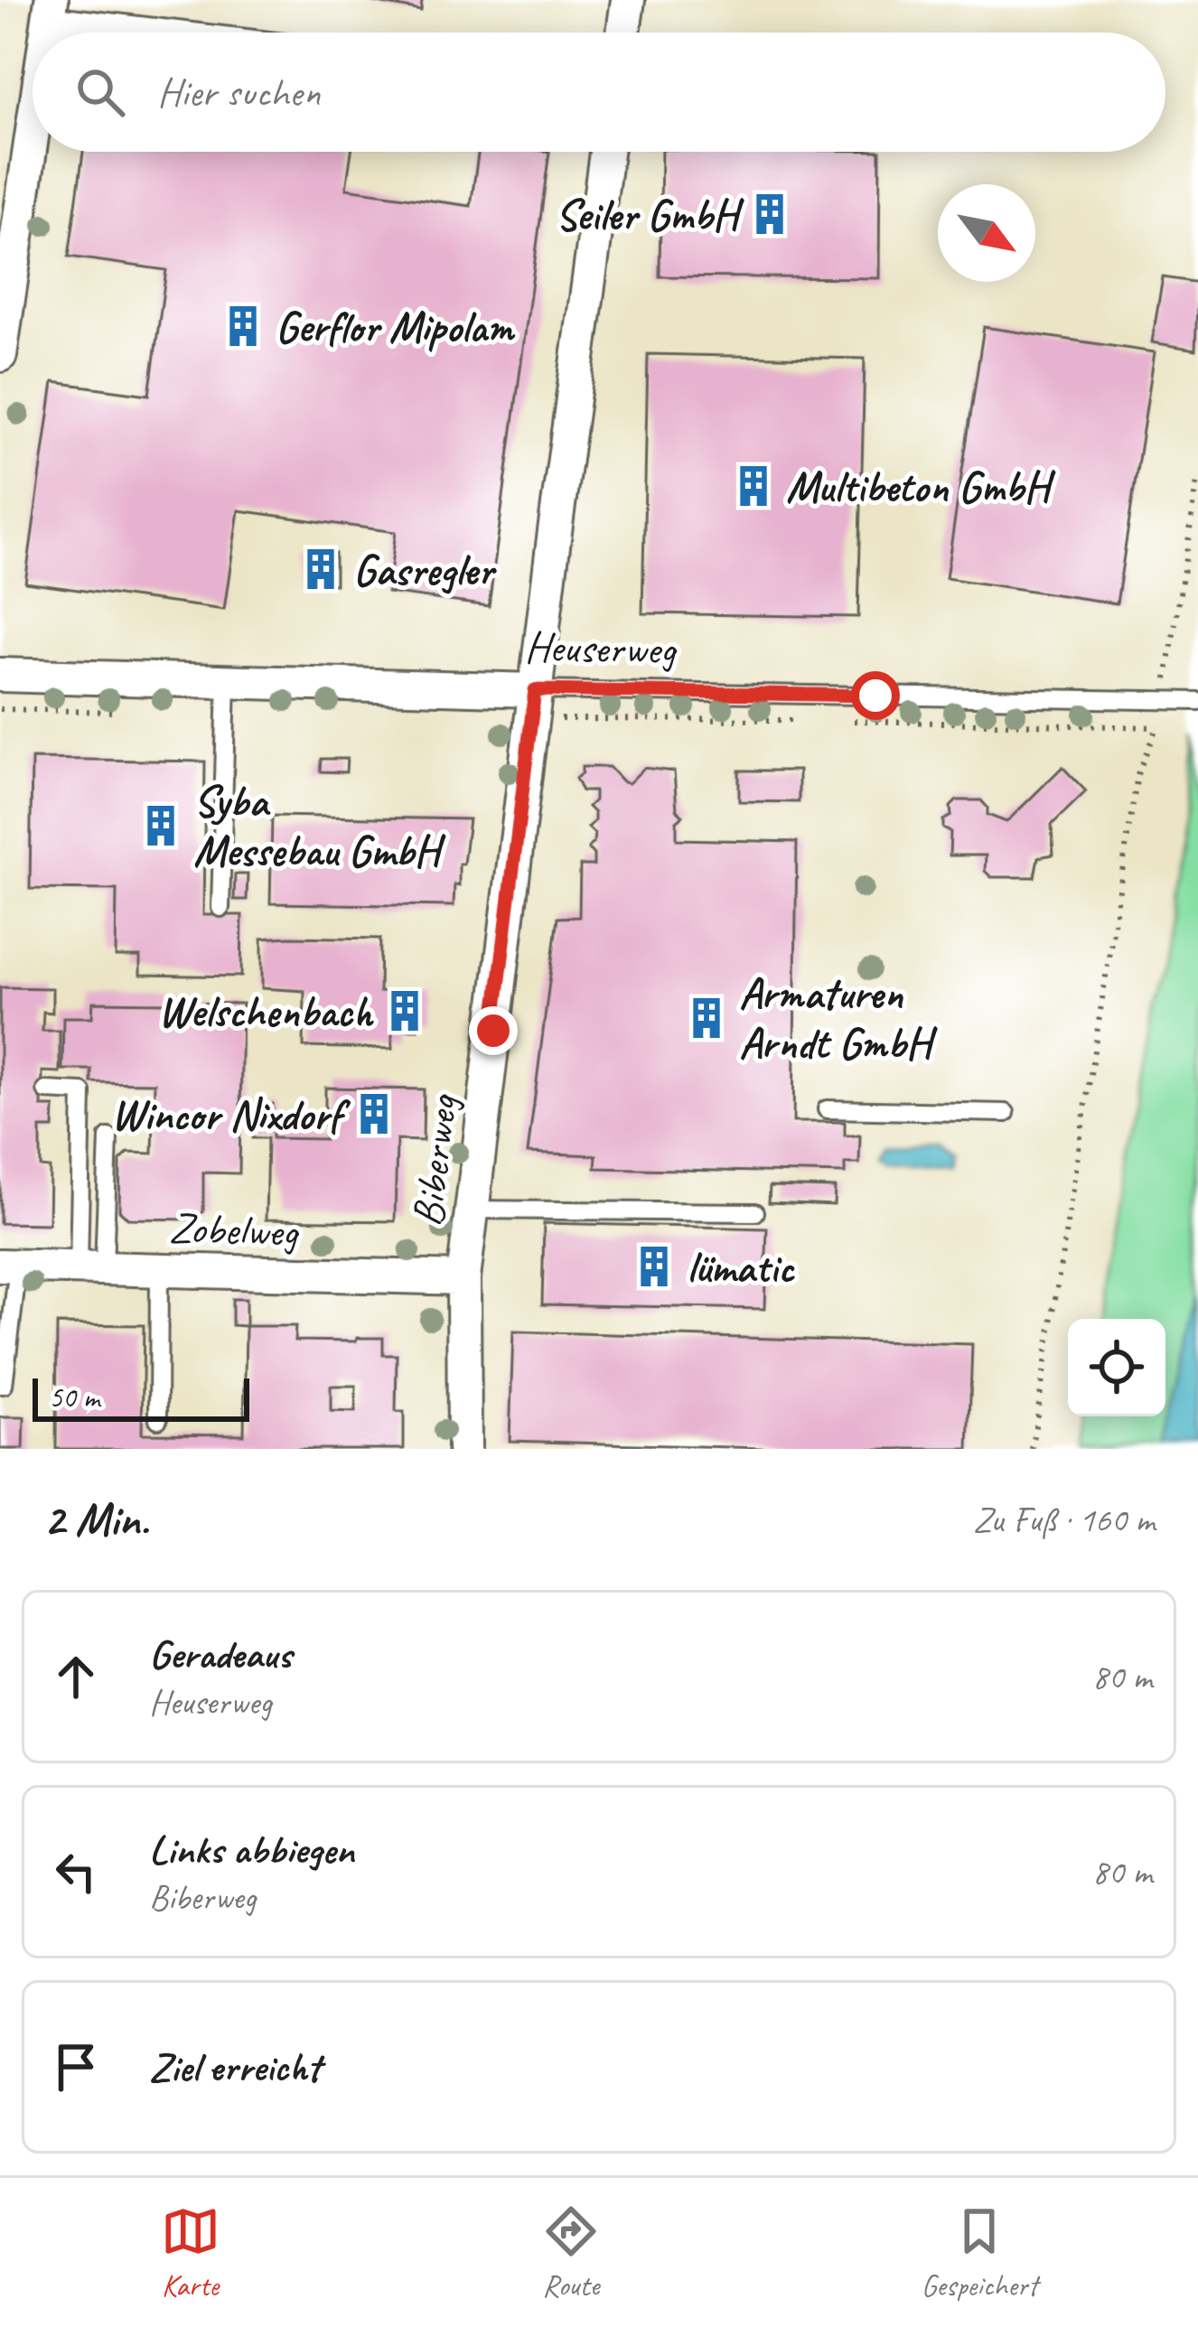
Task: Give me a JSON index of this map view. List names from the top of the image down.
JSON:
{
  "streets": {
    "street": ["Heuserweg", "Biberweg", "Zobelweg"]
  },
  "crossings": [
    ["Heuserweg", "Biberweg"],
    ["Biberweg", "Zobelweg"]
  ],
  "places": {
    "building": [
      "Seiler GmbH",
      "Gerflor Mipolam",
      "Multibeton GmbH",
      "Gasregler",
      "Syba Messebau GmbH",
      "Welschenbach",
      "Armaturen Arndt GmbH",
      "Wincor Nixdorf",
      "lümatic"
    ]
  },
  "scale_bar": "50 m",
  "north": "bottom right",
  "page": {
    "search": "Hier suchen",
    "scale": "50 m",
    "heading": ["2 Min.", "Zu Fuß · 160 m"],
    "list": [
      ["Geradeaus", "Heuserweg", "80 m"],
      ["Links abbiegen", "Biberweg", "80 m"],
      "Ziel erreicht"
    ],
    "nav": ["Karte", "Route", "Gespeichert"]
  }
}
